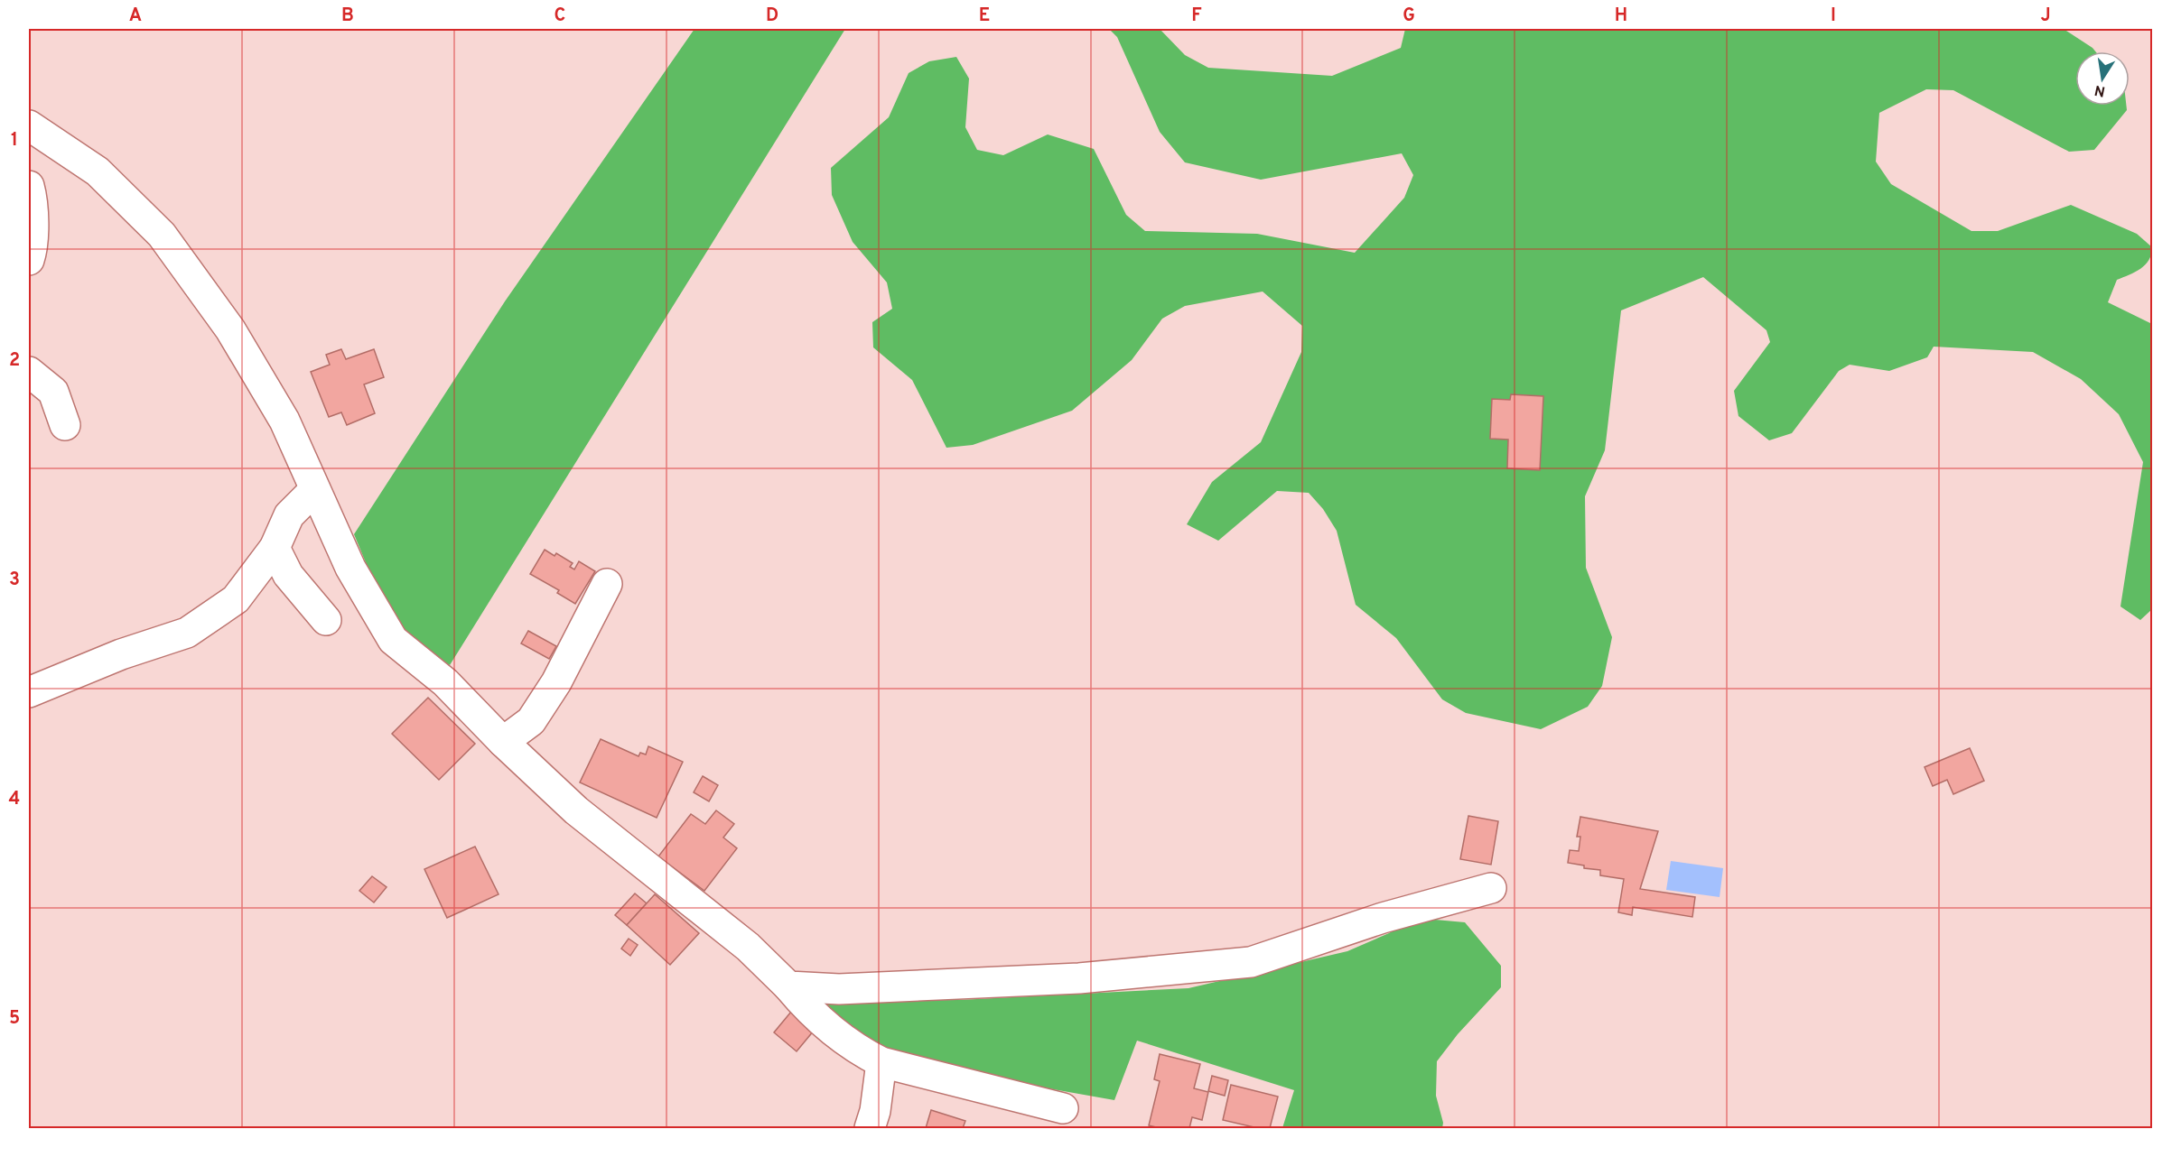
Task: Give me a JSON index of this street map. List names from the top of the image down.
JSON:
{
  "north": "bottom",
  "grid": {
    "columns": [
      "A",
      "B",
      "C",
      "D",
      "E",
      "F",
      "G",
      "H",
      "I",
      "J"
    ],
    "rows": [
      "1",
      "2",
      "3",
      "4",
      "5"
    ]
  }
}
